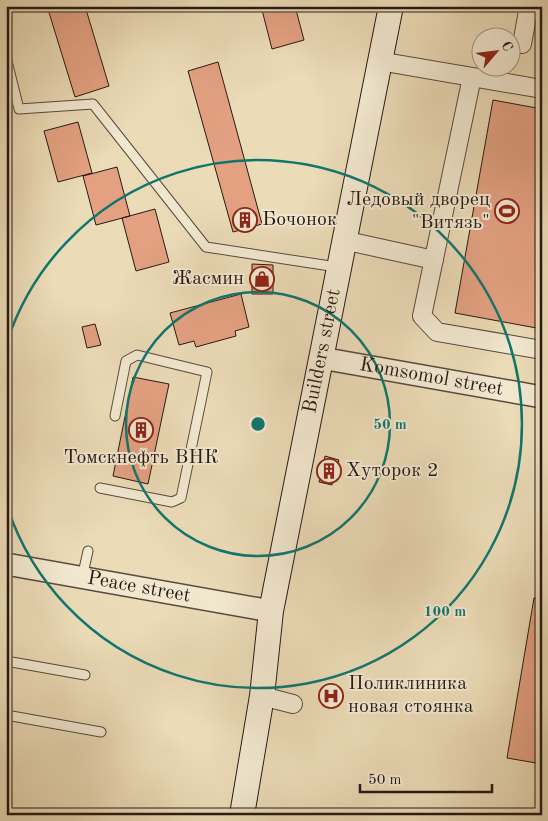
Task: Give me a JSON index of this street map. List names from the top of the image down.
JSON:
{
  "streets": {
    "main road": ["Builders street"],
    "street": ["Komsomol street", "Peace street"]
  },
  "crossings": [
    ["Builders street", "Komsomol street"],
    ["Builders street", "Peace street"]
  ],
  "places": {
    "sports": ["Ледовый дворец \"Витязь\""],
    "building": ["Бочонок", "Томскнефть ВНК", "Хуторок 2"],
    "shop": ["Жасмин"],
    "hospital": ["Поликлиника новая стоянка"]
  },
  "scale_bar": "50 m",
  "north": "top right",
  "rings": ["50 m", "100 m"]
}
